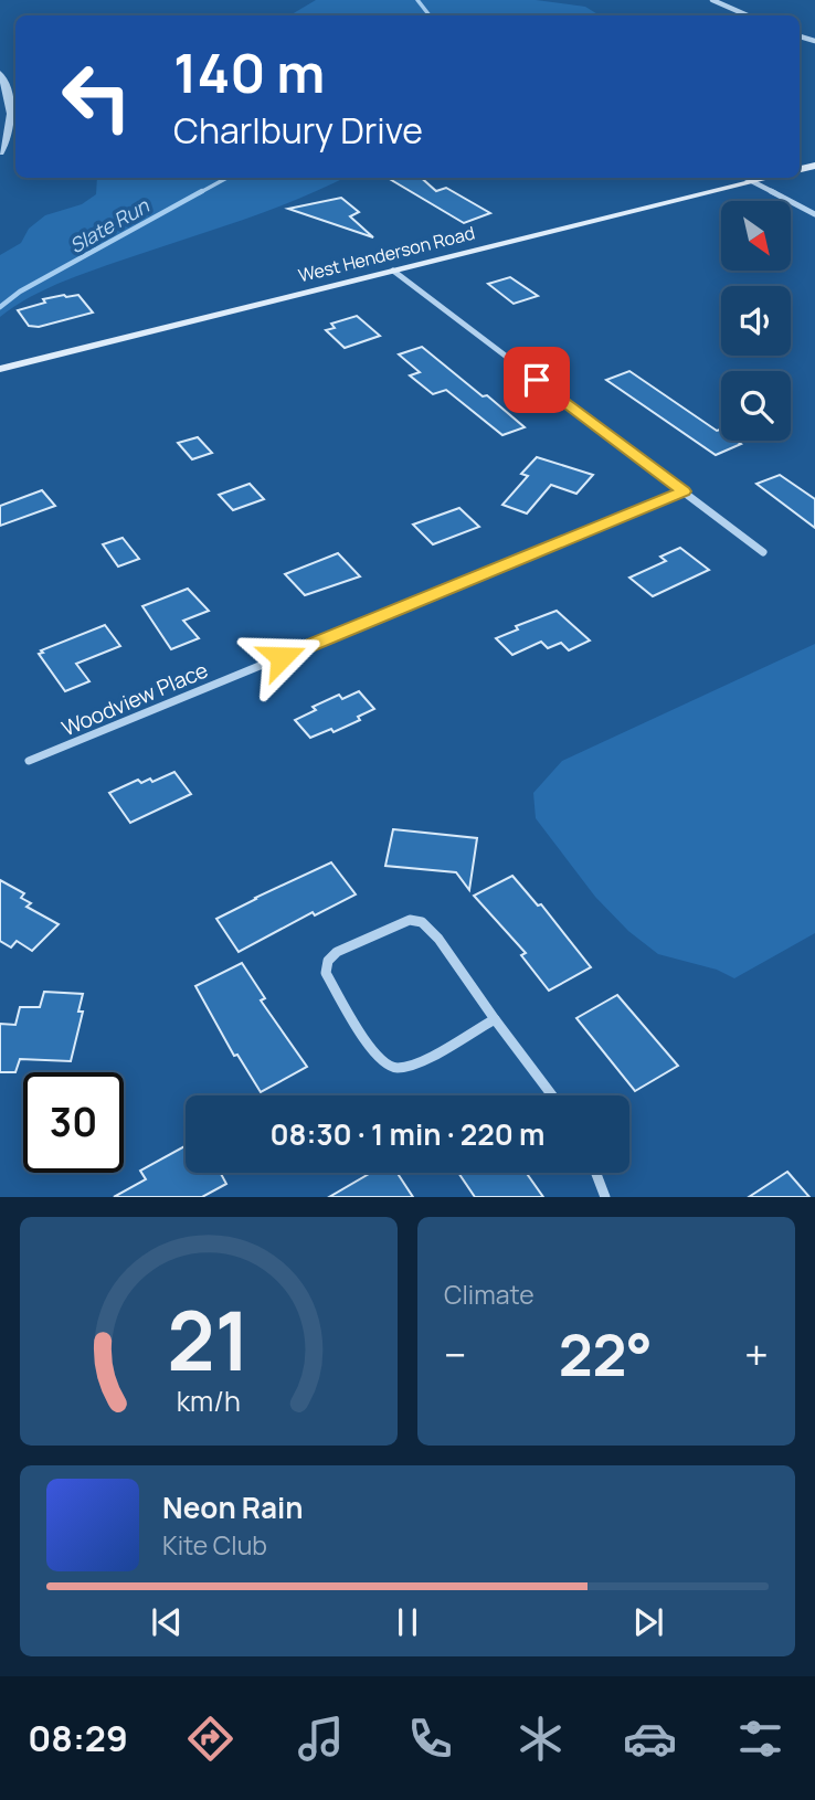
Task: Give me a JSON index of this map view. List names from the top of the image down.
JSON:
{
  "streets": {
    "main road": ["West Henderson Road"],
    "street": ["Woodview Place"]
  },
  "water": ["Slate Run"],
  "north": "bottom right",
  "page": {
    "turn": ["140 m", "Charlbury Drive"],
    "limit": "30",
    "trip": "08:30 · 1 min · 220 m",
    "tile": "Climate",
    "heat": ["−", "22°", "+"],
    "song": ["Neon Rain", "Kite Club"],
    "tabs": "08:29",
    "gauge": ["21", "km/h"]
  }
}
